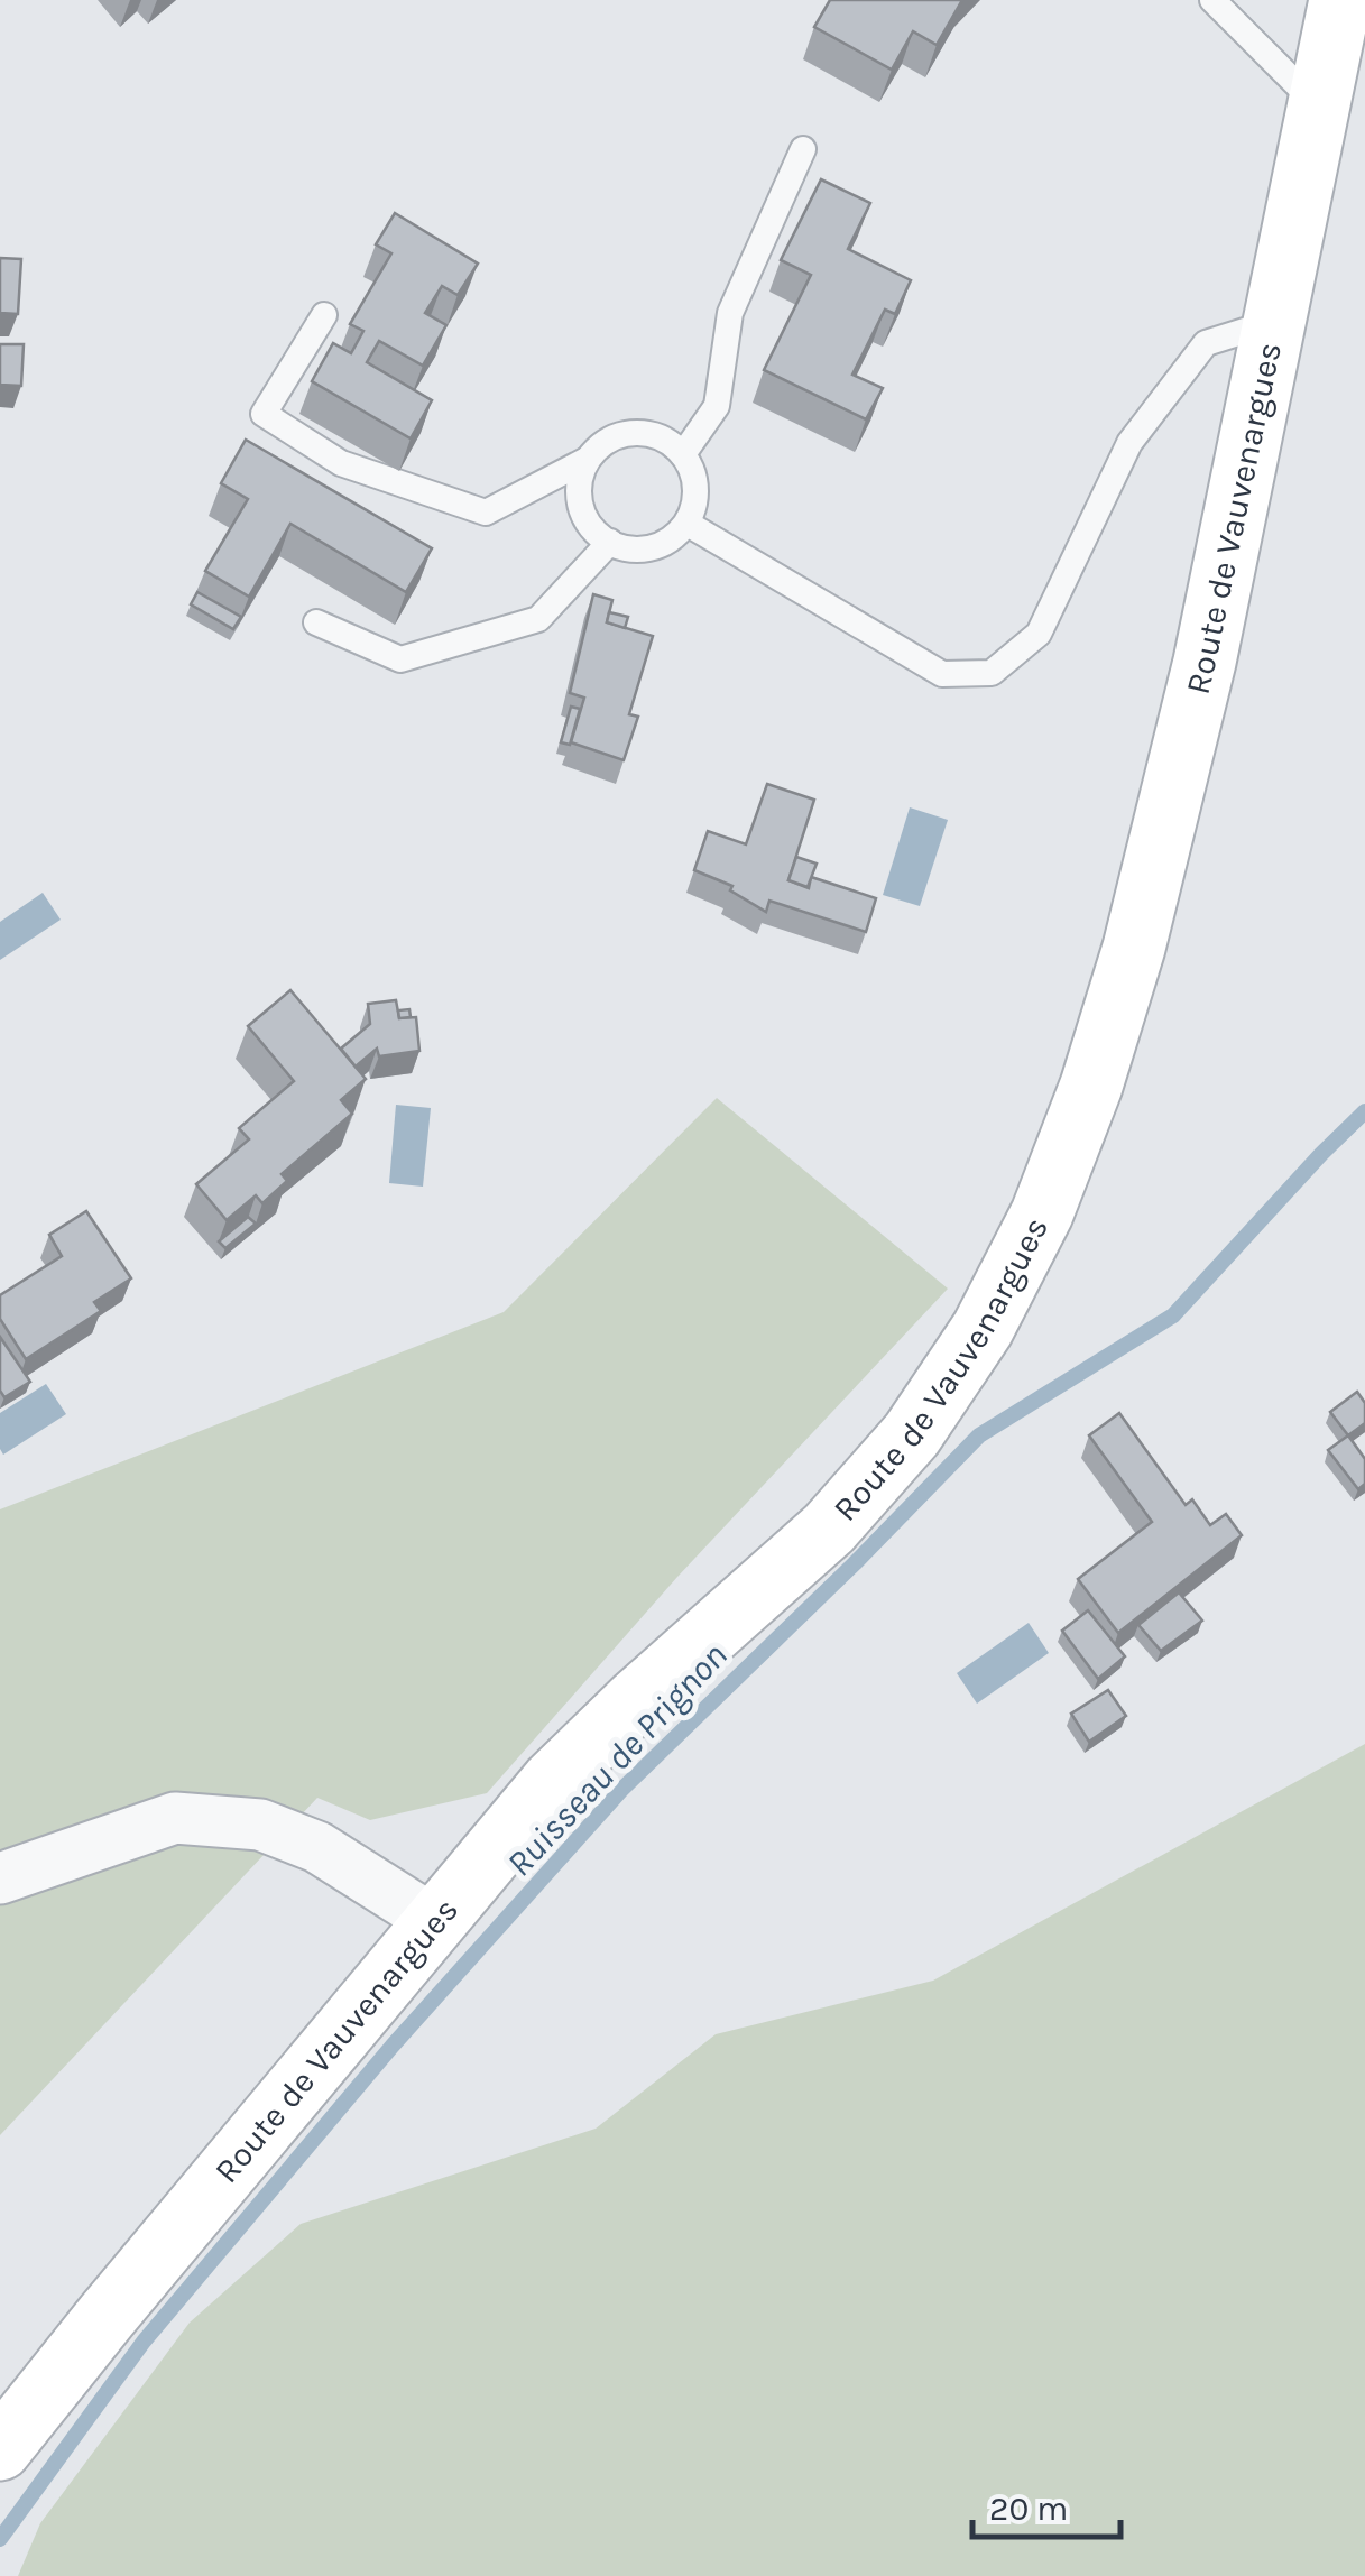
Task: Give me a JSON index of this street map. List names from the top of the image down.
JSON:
{
  "streets": {
    "main road": ["Route de Vauvenargues"]
  },
  "water": ["Ruisseau de Prignon"],
  "scale_bar": "20 m"
}
